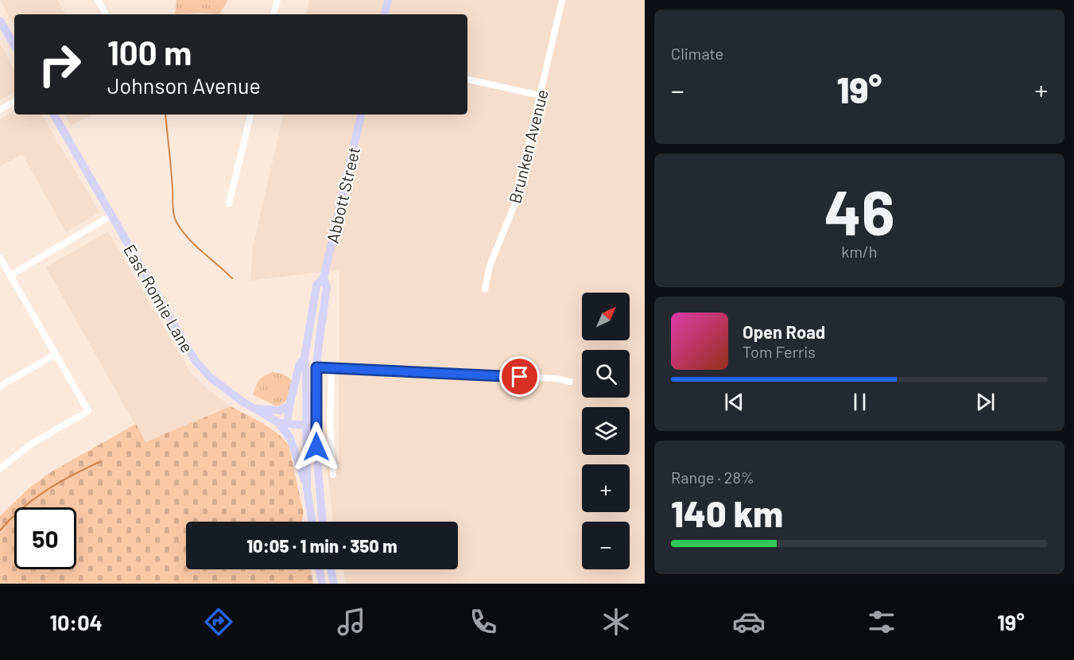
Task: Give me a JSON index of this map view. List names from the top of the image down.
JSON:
{
  "streets": {
    "main road": ["Abbott Street", "East Romie Lane"],
    "street": ["Brunken Avenue"]
  },
  "crossings": [
    ["Abbott Street", "East Romie Lane"]
  ],
  "north": "top right",
  "page": {
    "tile": [
      "Climate",
      ["46", "km/h"],
      ["Range · 28%", "140 km"]
    ],
    "turn": ["100 m", "Johnson Avenue"],
    "heat": ["−", "19°", "+"],
    "map_buttons": ["+", "−"],
    "song": ["Open Road", "Tom Ferris"],
    "limit": "50",
    "trip": "10:05 · 1 min · 350 m",
    "tabs": ["10:04", "19°"]
  }
}
